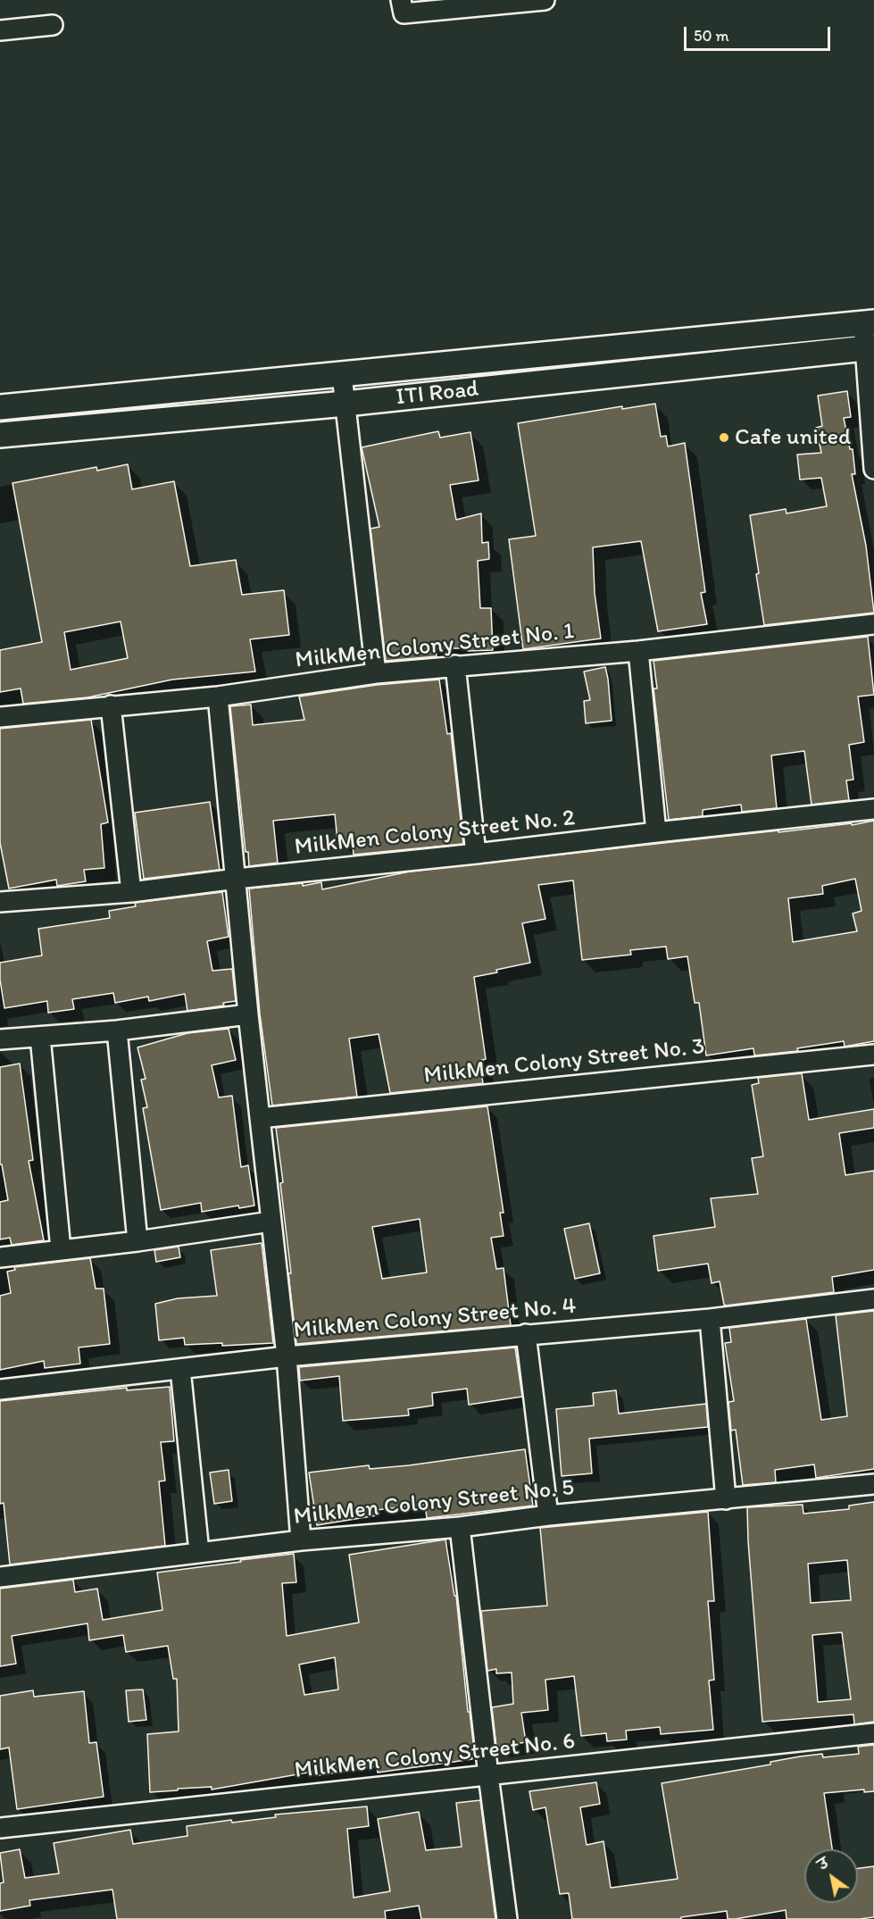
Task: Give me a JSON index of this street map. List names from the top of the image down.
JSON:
{
  "streets": {
    "street": [
      "ITI Road",
      "MilkMen Colony Street No. 1",
      "MilkMen Colony Street No. 2",
      "MilkMen Colony Street No. 3",
      "MilkMen Colony Street No. 4",
      "MilkMen Colony Street No. 5",
      "MilkMen Colony Street No. 6"
    ]
  },
  "places": ["Cafe united"],
  "scale_bar": "50 m",
  "north": "top left"
}
